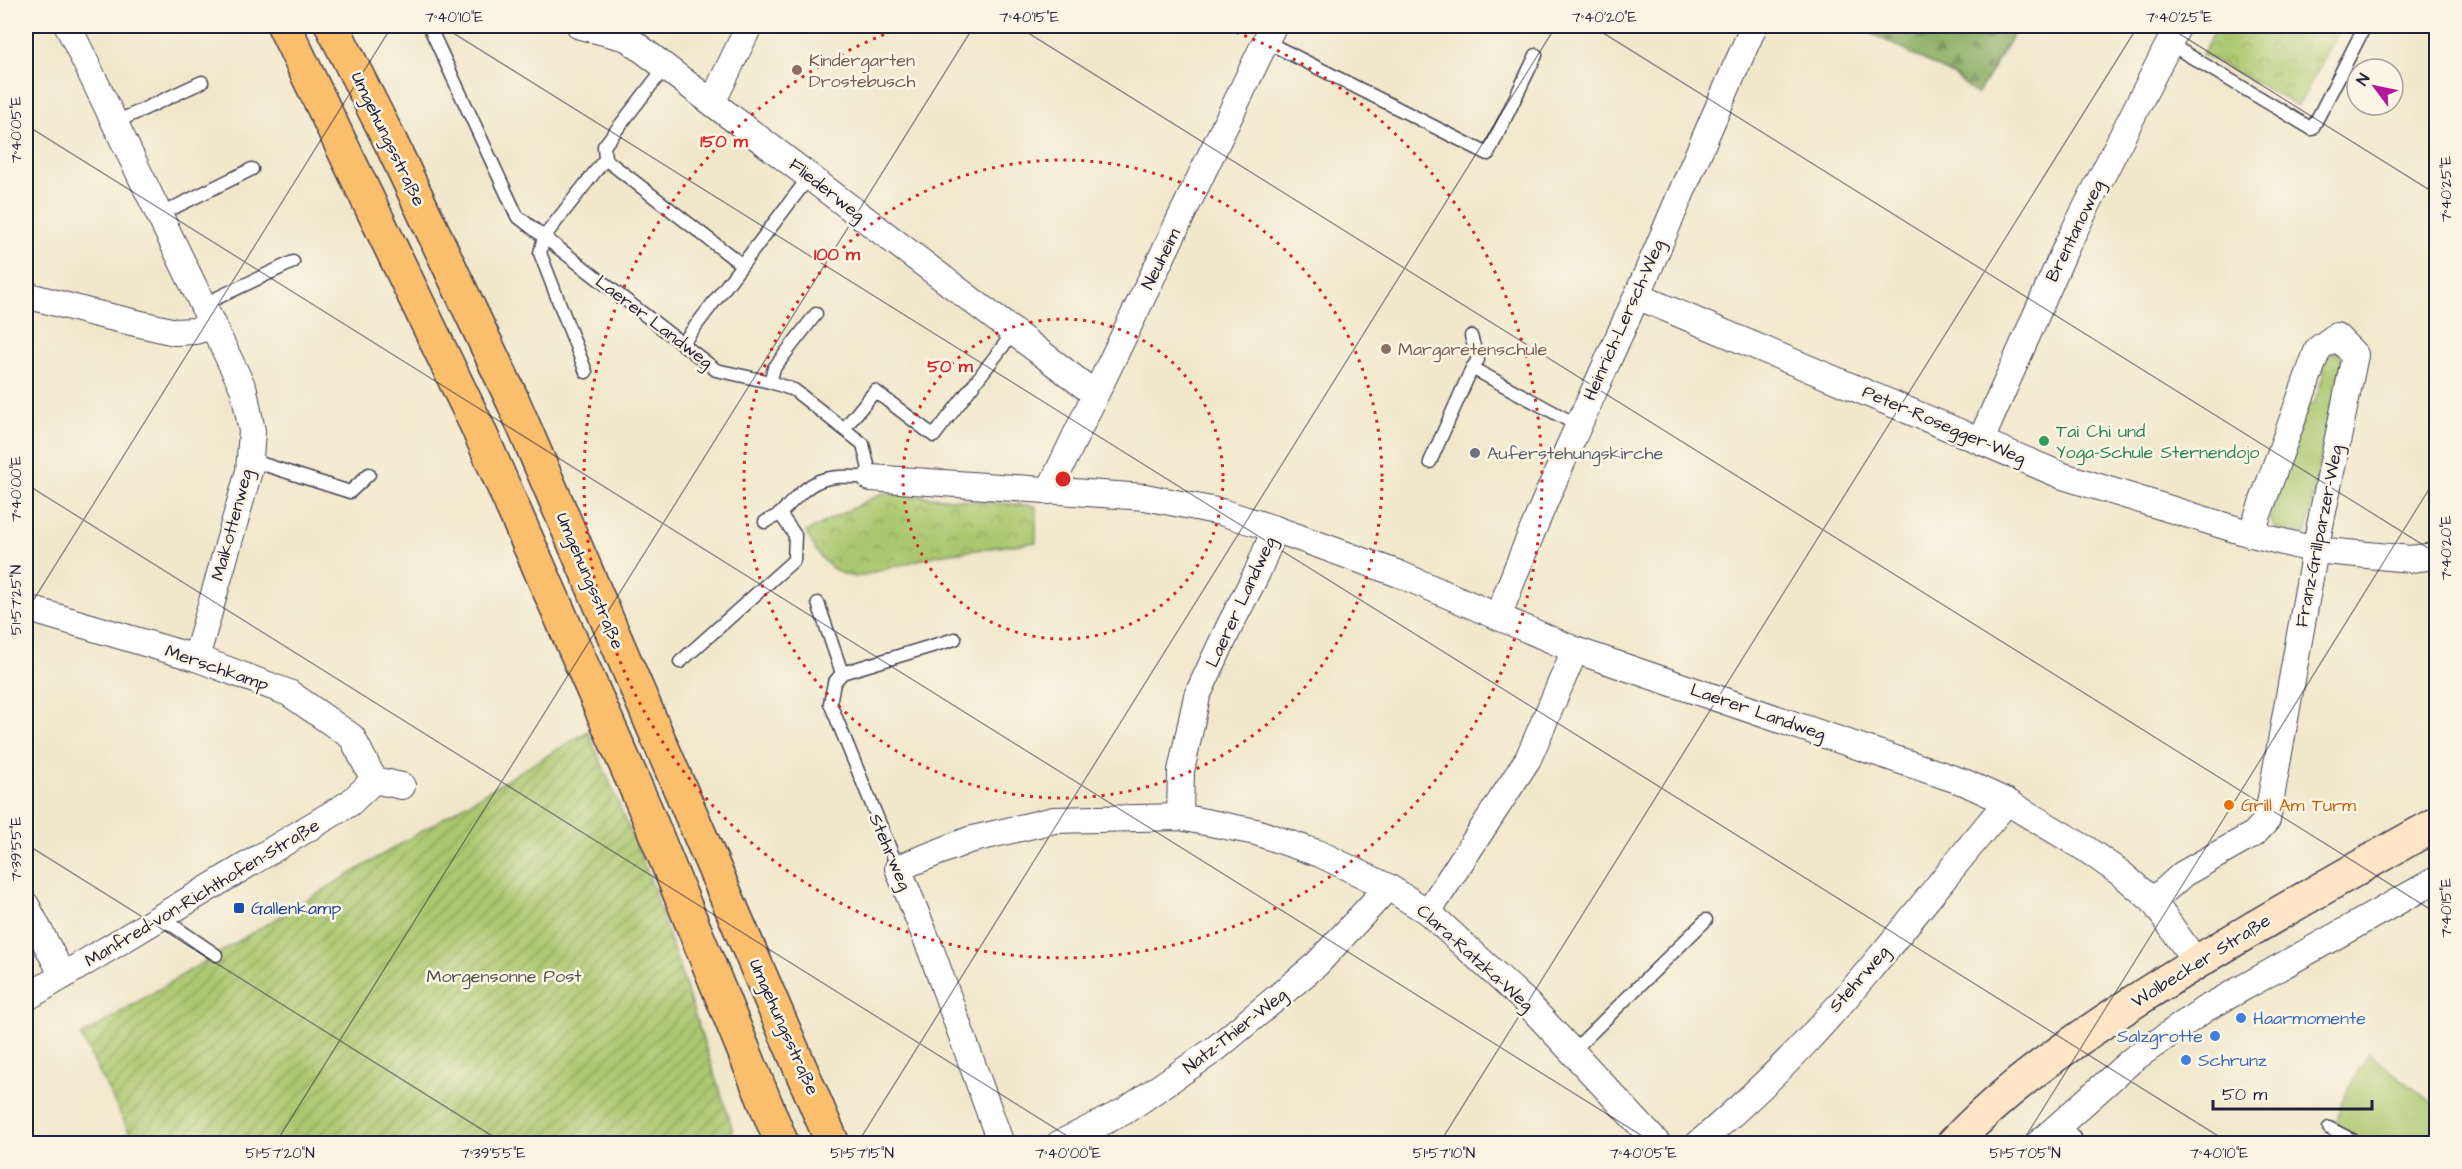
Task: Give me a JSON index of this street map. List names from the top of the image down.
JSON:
{
  "streets": {
    "highway": ["Umgehungsstraße"],
    "main road": ["Wolbecker Straße"],
    "street": [
      "Fliederweg",
      "Brentanoweg",
      "Neuheim",
      "Heinrich-Lersch-Weg",
      "Laerer Landweg",
      "Peter-Rosegger-Weg",
      "Maikottenweg",
      "Franz-Grillparzer-Weg",
      "Merschkamp",
      "Stehrweg",
      "Manfred-von-Richthofen-Straße",
      "Clara-Ratzka-Weg",
      "Natz-Thier-Weg"
    ]
  },
  "crossings": [
    ["Fliederweg", "Neuheim"],
    ["Brentanoweg", "Peter-Rosegger-Weg"],
    ["Neuheim", "Laerer Landweg"],
    ["Heinrich-Lersch-Weg", "Laerer Landweg"],
    ["Heinrich-Lersch-Weg", "Peter-Rosegger-Weg"],
    ["Laerer Landweg", "Franz-Grillparzer-Weg"],
    ["Laerer Landweg", "Stehrweg"],
    ["Laerer Landweg", "Clara-Ratzka-Weg"],
    ["Laerer Landweg", "Wolbecker Straße"],
    ["Peter-Rosegger-Weg", "Franz-Grillparzer-Weg"],
    ["Maikottenweg", "Merschkamp"],
    ["Merschkamp", "Manfred-von-Richthofen-Straße"],
    ["Stehrweg", "Clara-Ratzka-Weg"],
    ["Clara-Ratzka-Weg", "Natz-Thier-Weg"]
  ],
  "parks": ["Morgensonne Post"],
  "places": {
    "other": [
      "Kindergarten Drostebusch",
      "Margaretenschule",
      "Tai Chi und Yoga-Schule Sternendojo",
      "Auferstehungskirche",
      "Grill Am Turm",
      "Haarmomente",
      "Salzgrotte",
      "Schrunz"
    ],
    "transit": ["Gallenkamp"]
  },
  "scale_bar": "50 m",
  "north": "top left",
  "coordinates": [
    "7°40'10\"E",
    "7°40'15\"E",
    "7°40'20\"E",
    "7°40'25\"E",
    "7°40'05\"E",
    "7°40'00\"E",
    "51°57'25\"N",
    "7°39'55\"E",
    "51°57'20\"N",
    "51°57'15\"N",
    "51°57'10\"N",
    "51°57'05\"N"
  ],
  "rings": ["150 m", "100 m", "50 m"]
}
